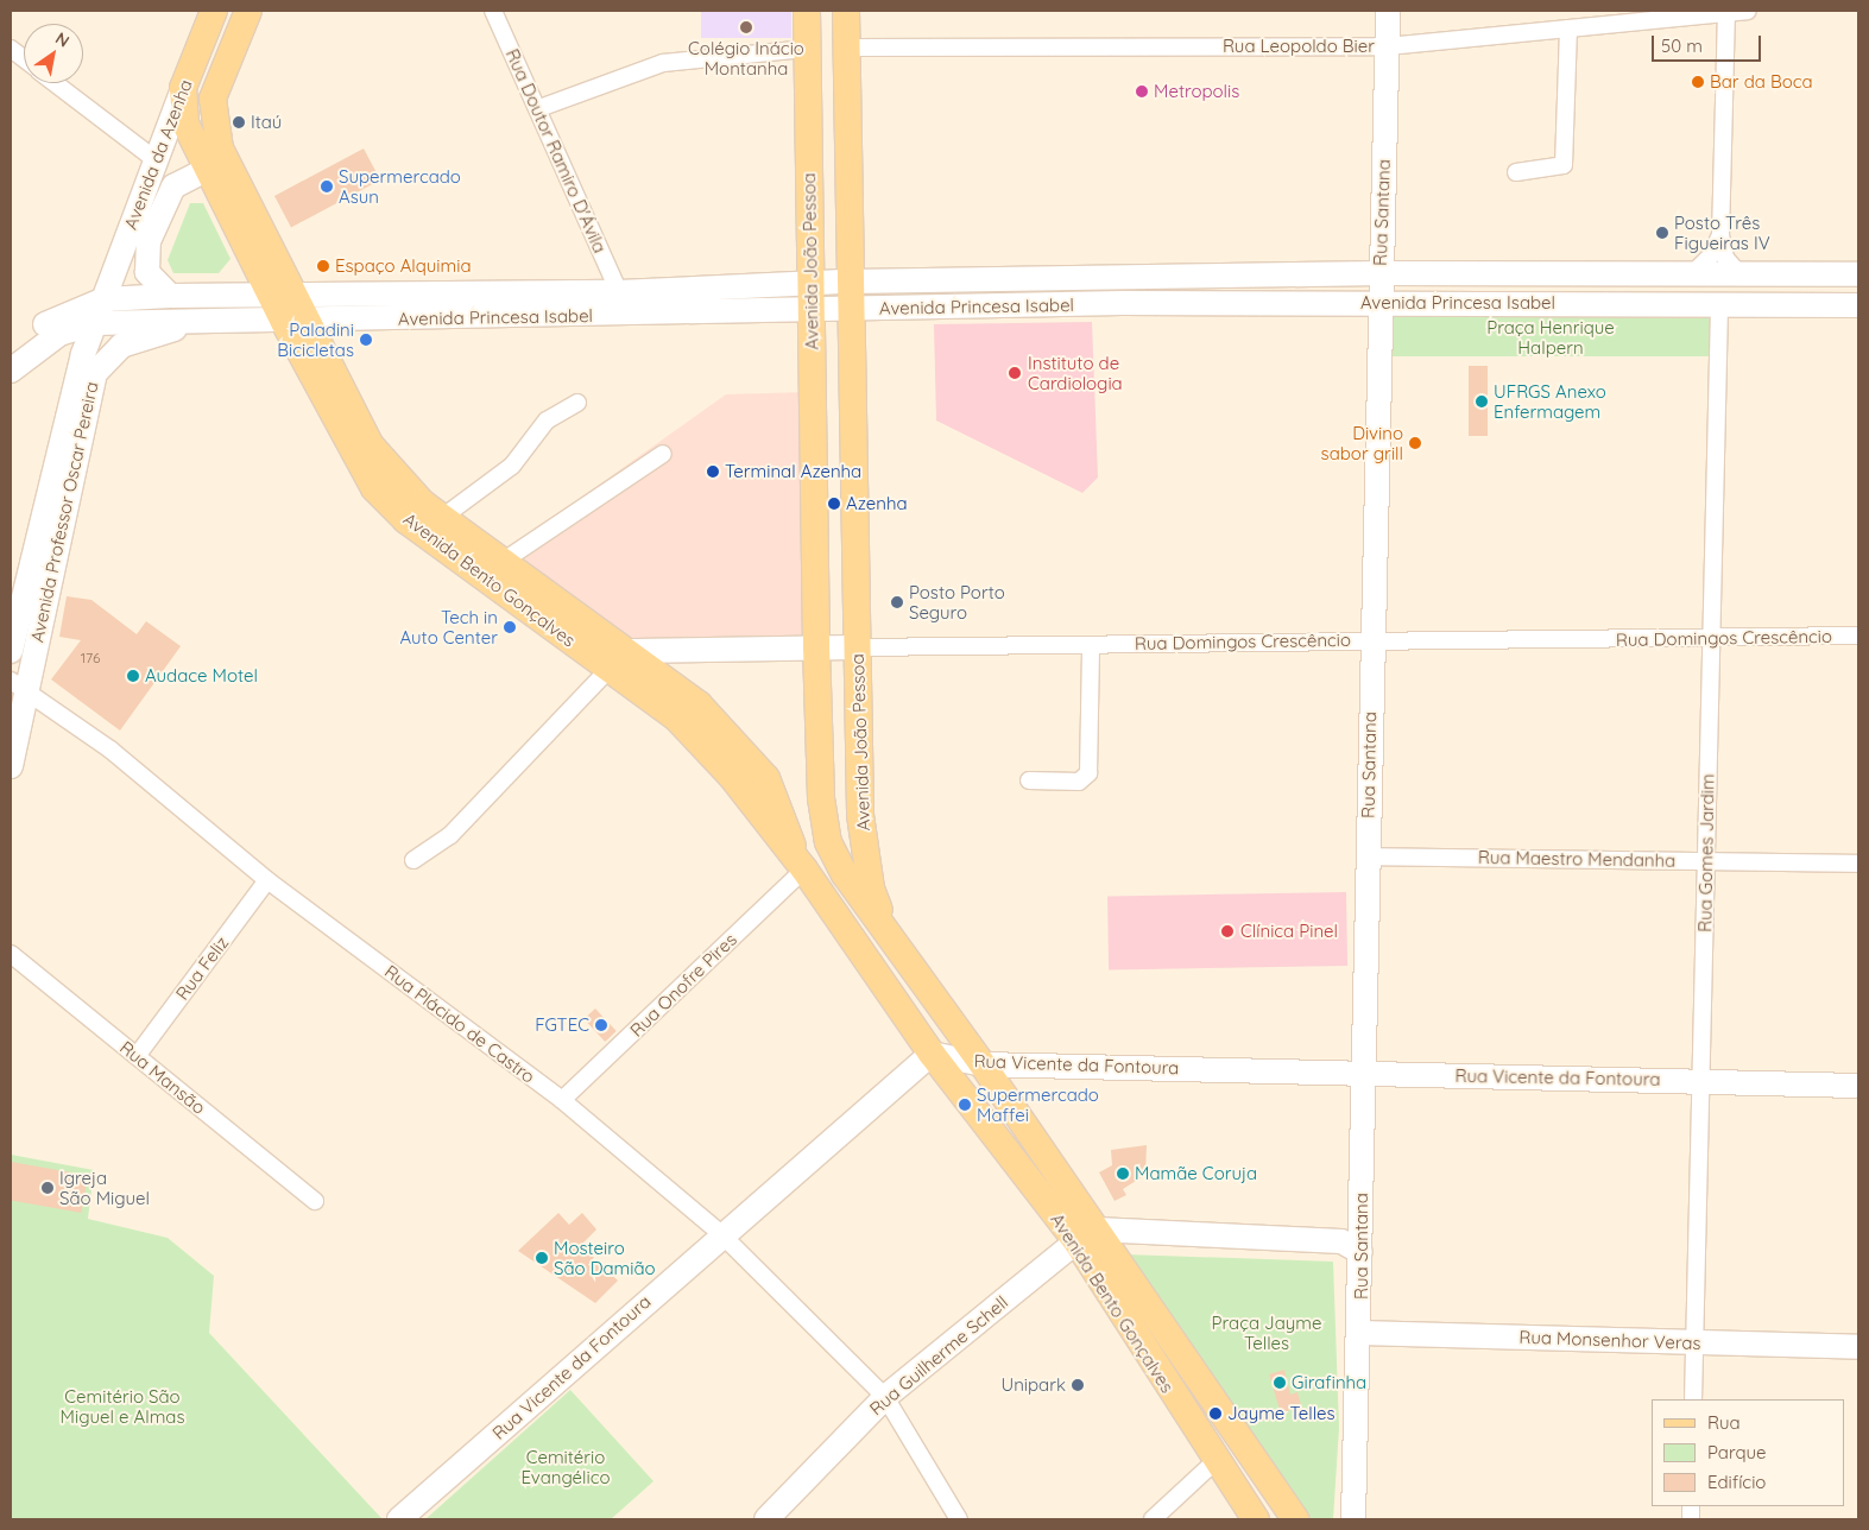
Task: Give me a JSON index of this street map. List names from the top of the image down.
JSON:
{
  "streets": {
    "main road": [
      "Avenida da Azenha",
      "Rua Santana",
      "Avenida João Pessoa",
      "Avenida Princesa Isabel",
      "Avenida Professor Oscar Pereira",
      "Avenida Bento Gonçalves",
      "Rua Domingos Crescêncio",
      "Rua Vicente da Fontoura",
      "Rua Monsenhor Veras",
      "Rua Guilherme Schell"
    ],
    "street": [
      "Rua Leopoldo Bier",
      "Rua Doutor Ramiro D'Ávila",
      "Rua Gomes Jardim",
      "Rua Maestro Mendanha",
      "Rua Feliz",
      "Rua Onofre Pires",
      "Rua Plácido de Castro",
      "Rua Mansão"
    ]
  },
  "crossings": [
    ["Rua Leopoldo Bier", "Rua Santana"],
    ["Rua Leopoldo Bier", "Avenida João Pessoa"],
    ["Rua Doutor Ramiro D'Ávila", "Avenida Princesa Isabel"],
    ["Avenida da Azenha", "Avenida Princesa Isabel"],
    ["Avenida da Azenha", "Avenida Professor Oscar Pereira"],
    ["Avenida da Azenha", "Avenida Bento Gonçalves"],
    ["Rua Santana", "Avenida Princesa Isabel"],
    ["Rua Santana", "Rua Domingos Crescêncio"],
    ["Rua Santana", "Rua Maestro Mendanha"],
    ["Rua Santana", "Rua Vicente da Fontoura"],
    ["Rua Santana", "Rua Monsenhor Veras"],
    ["Avenida João Pessoa", "Avenida Princesa Isabel"],
    ["Avenida João Pessoa", "Avenida Bento Gonçalves"],
    ["Avenida João Pessoa", "Rua Domingos Crescêncio"],
    ["Avenida Princesa Isabel", "Avenida Professor Oscar Pereira"],
    ["Avenida Princesa Isabel", "Avenida Bento Gonçalves"],
    ["Avenida Princesa Isabel", "Rua Gomes Jardim"],
    ["Avenida Professor Oscar Pereira", "Rua Plácido de Castro"],
    ["Avenida Bento Gonçalves", "Rua Domingos Crescêncio"],
    ["Avenida Bento Gonçalves", "Rua Onofre Pires"],
    ["Avenida Bento Gonçalves", "Rua Vicente da Fontoura"],
    ["Avenida Bento Gonçalves", "Rua Guilherme Schell"],
    ["Rua Domingos Crescêncio", "Rua Gomes Jardim"],
    ["Rua Gomes Jardim", "Rua Maestro Mendanha"],
    ["Rua Gomes Jardim", "Rua Vicente da Fontoura"],
    ["Rua Gomes Jardim", "Rua Monsenhor Veras"],
    ["Rua Feliz", "Rua Plácido de Castro"],
    ["Rua Feliz", "Rua Mansão"],
    ["Rua Onofre Pires", "Rua Plácido de Castro"],
    ["Rua Plácido de Castro", "Rua Vicente da Fontoura"],
    ["Rua Plácido de Castro", "Rua Guilherme Schell"]
  ],
  "parks": [
    "Praça Henrique Halpern",
    "Praça Jayme Telles",
    "Cemitério São Miguel e Almas",
    "Cemitério Evangélico"
  ],
  "places": [
    "Colégio Inácio Montanha",
    "Bar da Boca",
    "Metropolis",
    "Itaú",
    "Supermercado Asun",
    "Posto Três Figueiras IV",
    "Espaço Alquimia",
    "Paladini Bicicletas",
    "Instituto de Cardiologia",
    "UFRGS Anexo Enfermagem",
    "Divino sabor grill",
    "Terminal Azenha",
    "Azenha",
    "Posto Porto Seguro",
    "Tech in Auto Center",
    "Audace Motel",
    "Clínica Pinel",
    "FGTEC",
    "Supermercado Maffei",
    "Mamãe Coruja",
    "Igreja São Miguel",
    "Mosteiro São Damião",
    "Girafinha",
    "Unipark",
    "Jayme Telles"
  ],
  "house_numbers": ["176"],
  "legend": ["Rua", "Parque", "Edifício"],
  "scale_bar": "50 m",
  "north": "top right"
}
